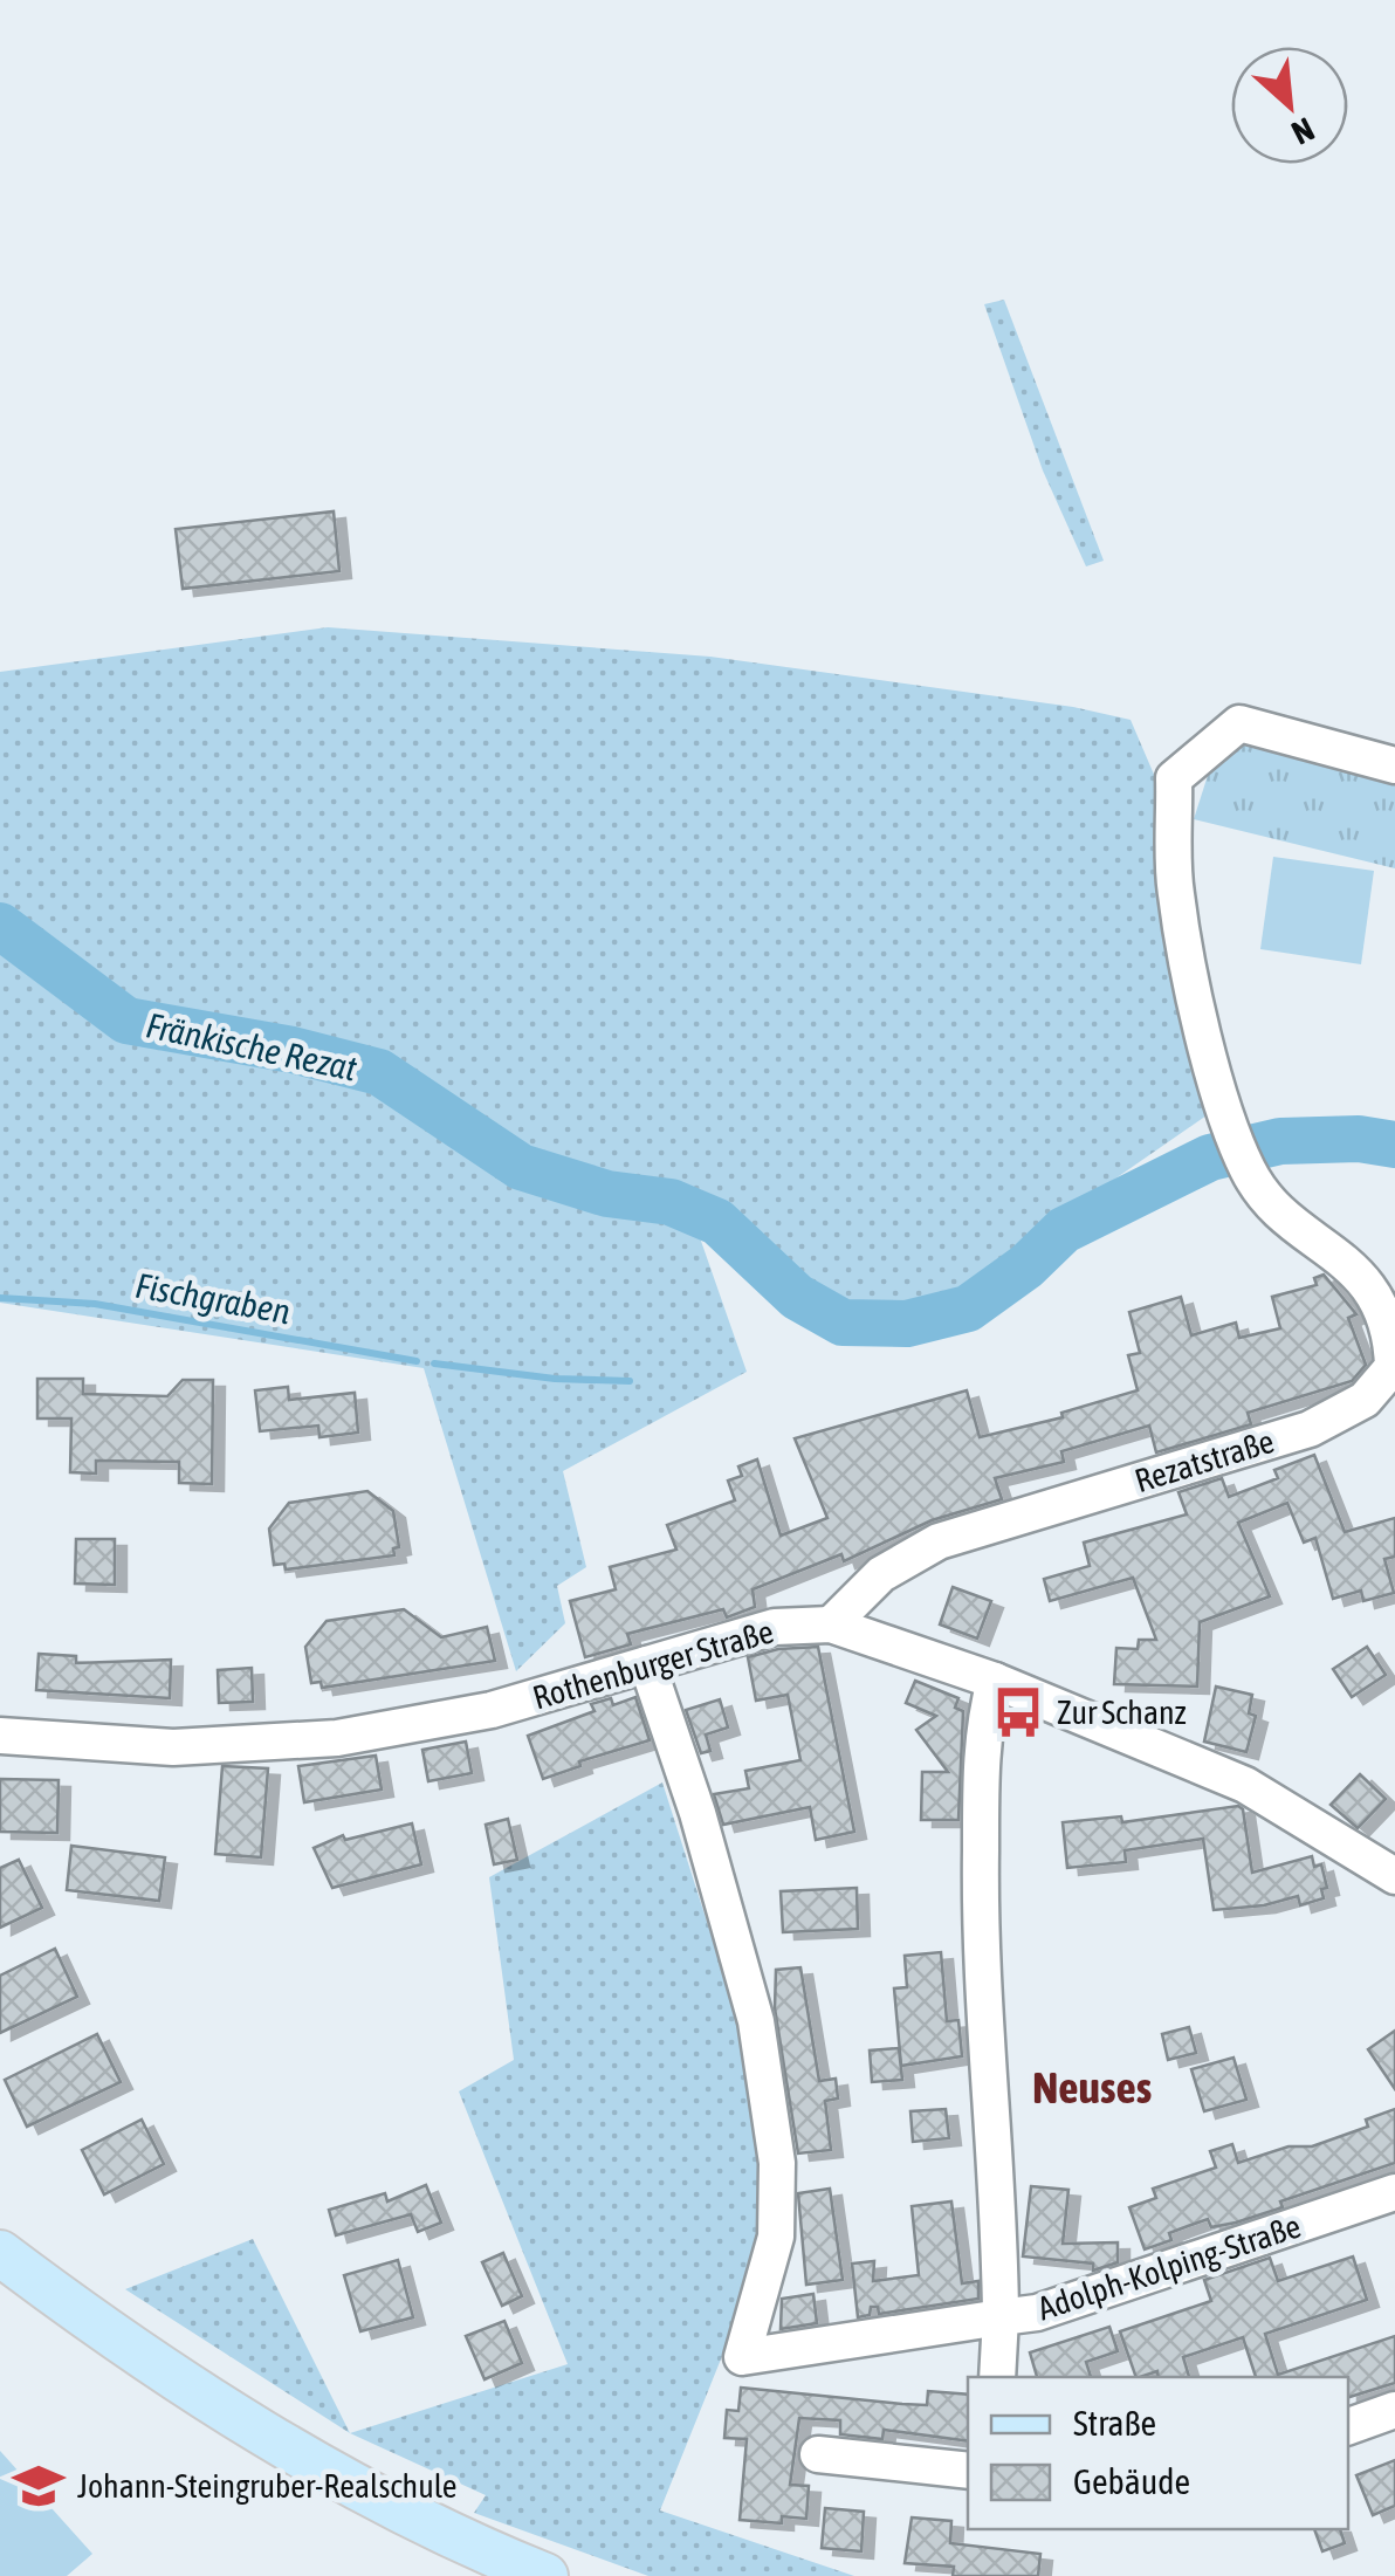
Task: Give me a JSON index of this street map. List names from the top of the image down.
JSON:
{
  "streets": {
    "street": ["Rezatstraße", "Rothenburger Straße", "Adolph-Kolping-Straße"]
  },
  "crossings": [
    ["Rezatstraße", "Rothenburger Straße"]
  ],
  "districts": ["Neuses"],
  "water": ["Fränkische Rezat", "Fischgraben"],
  "places": {
    "bus stop": ["Zur Schanz"],
    "school or university": ["Johann-Steingruber-Realschule"]
  },
  "legend": ["Straße", "Gebäude"],
  "north": "bottom right"
}
